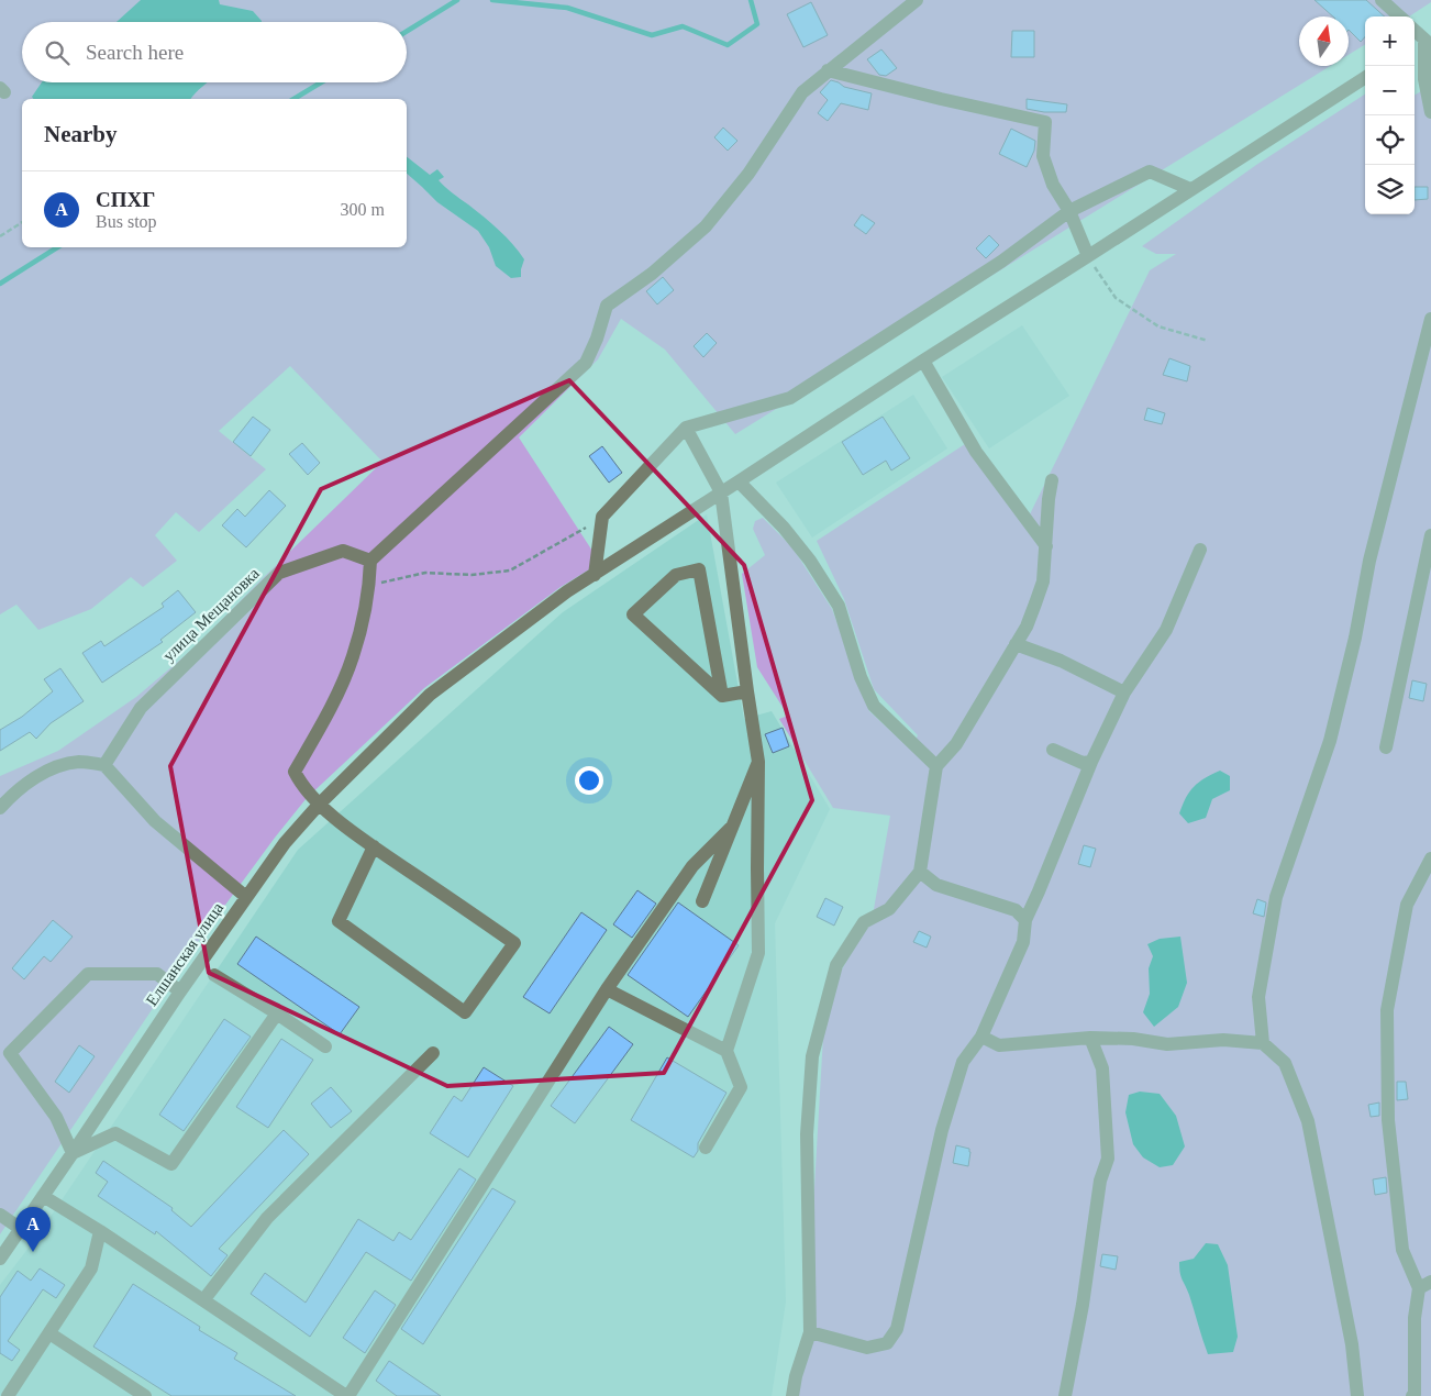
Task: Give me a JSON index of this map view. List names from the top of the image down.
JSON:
{
  "streets": {
    "street": ["улица Мещановка", "Елшанская улица"]
  },
  "north": "top",
  "page": {
    "map_buttons": ["+", "−"],
    "search": "Search here",
    "heading": "Nearby",
    "list": [
      {
        "mark": "A",
        "name": "СПХГ",
        "note": "Bus stop",
        "value": "300 m"
      }
    ],
    "pins": "A"
  }
}
